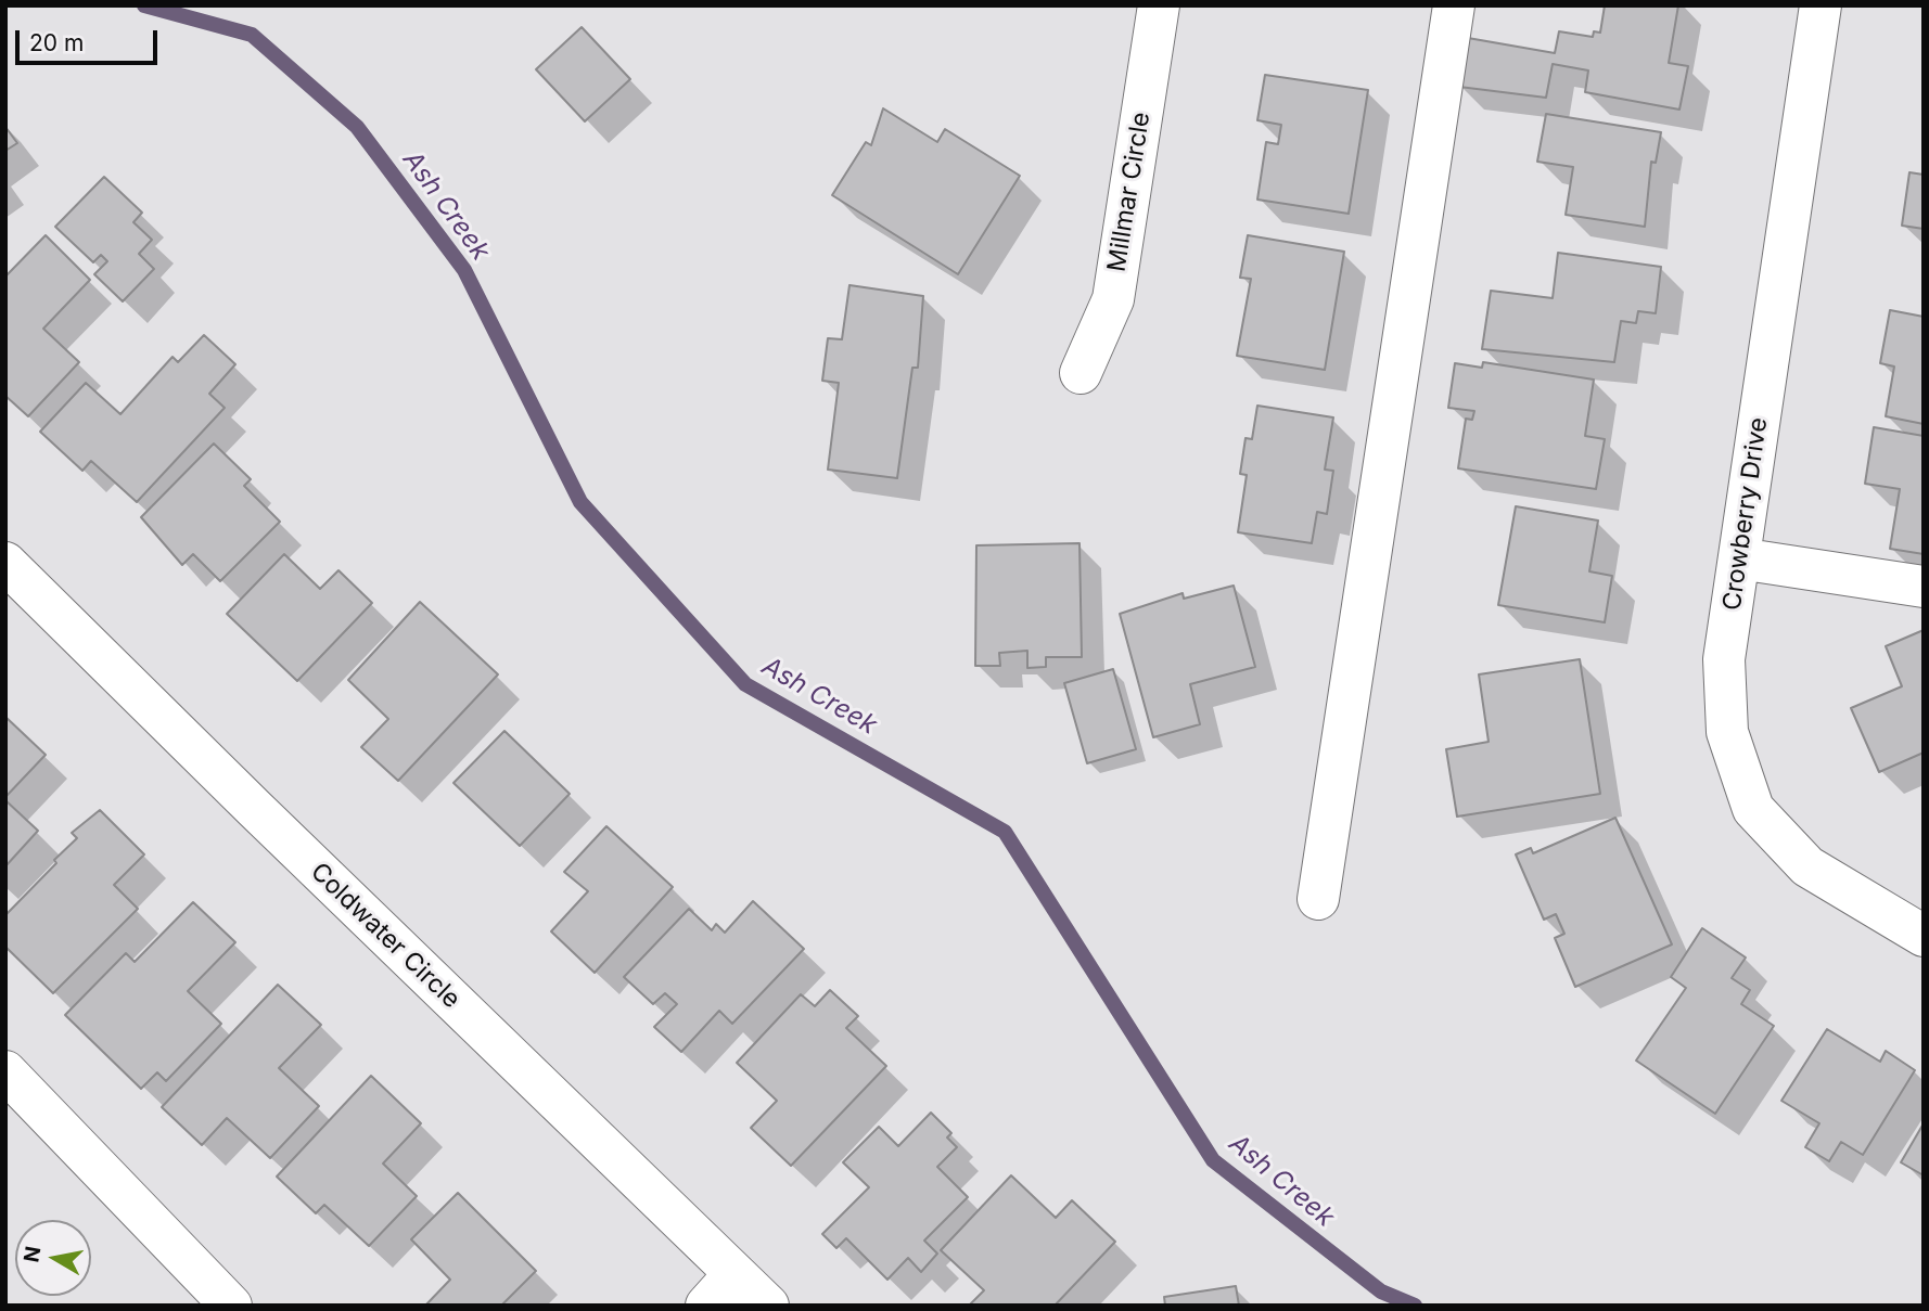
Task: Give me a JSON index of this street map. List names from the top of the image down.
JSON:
{
  "streets": {
    "street": ["Millmar Circle", "Crowberry Drive", "Coldwater Circle"]
  },
  "water": ["Ash Creek"],
  "scale_bar": "20 m",
  "north": "left"
}
